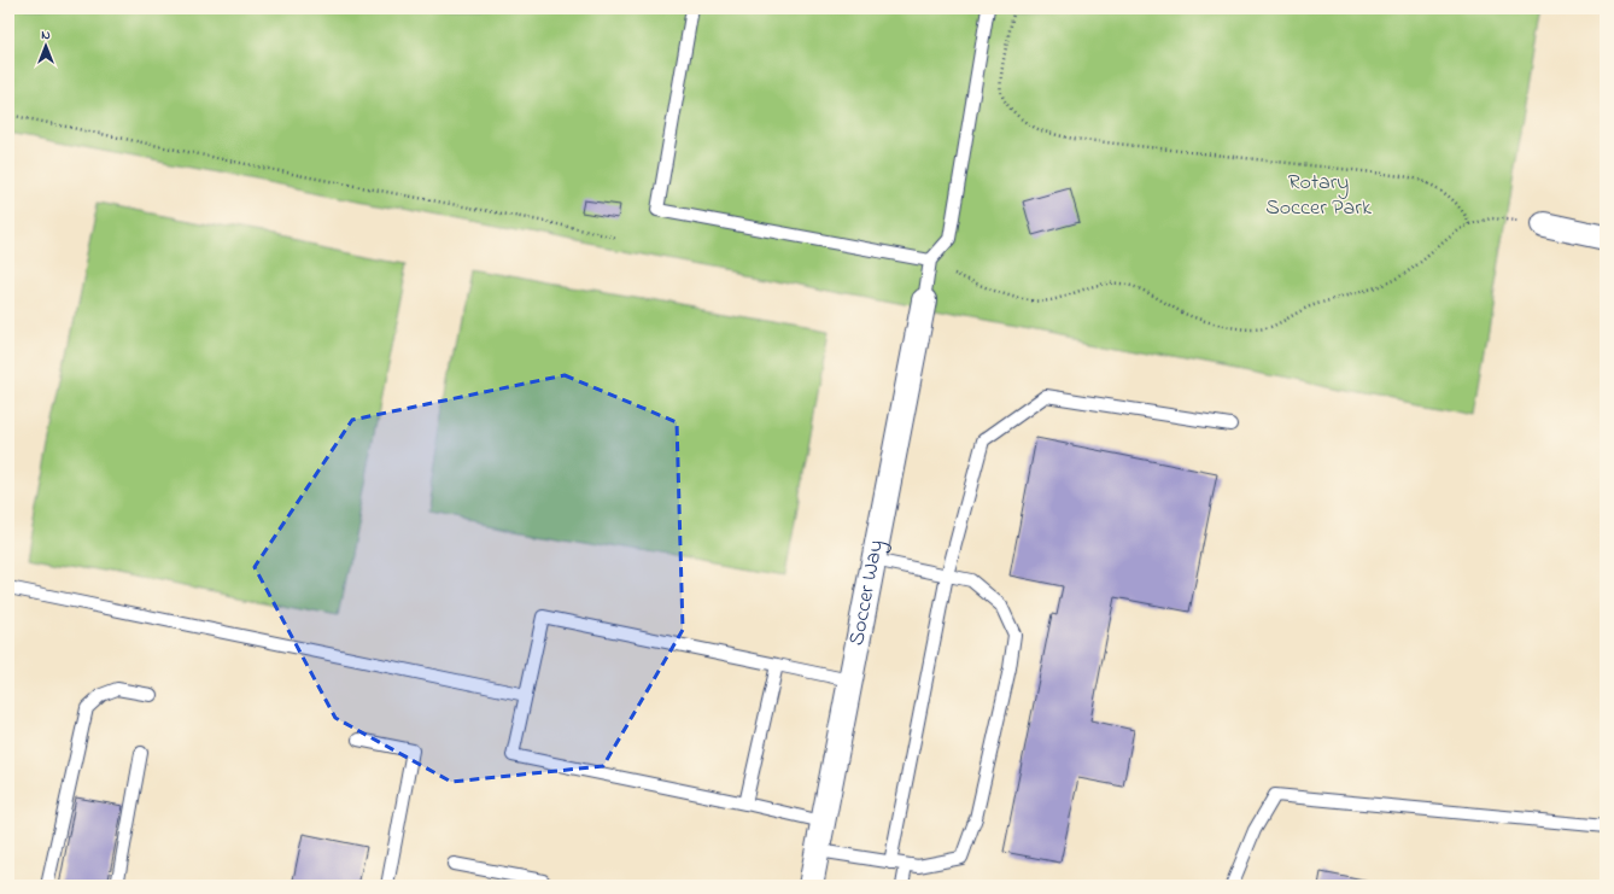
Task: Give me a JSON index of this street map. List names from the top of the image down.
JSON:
{
  "streets": {
    "street": ["Soccer Way"]
  },
  "parks": ["Rotary Soccer Park"],
  "north": "top"
}
